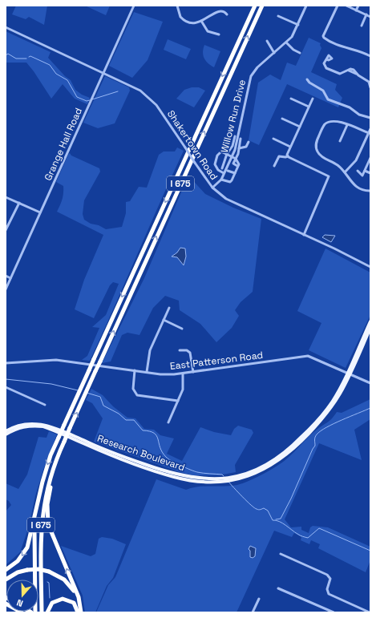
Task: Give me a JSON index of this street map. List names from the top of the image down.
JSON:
{
  "streets": {
    "highway": ["I 675"],
    "main road": ["Research Boulevard"],
    "street": [
      "Willow Run Drive",
      "Grange Hall Road",
      "Shakertown Road",
      "East Patterson Road"
    ]
  },
  "crossings": [
    ["Willow Run Drive", "Shakertown Road"],
    ["Grange Hall Road", "Shakertown Road"],
    ["East Patterson Road", "Research Boulevard"]
  ],
  "north": "bottom"
}
